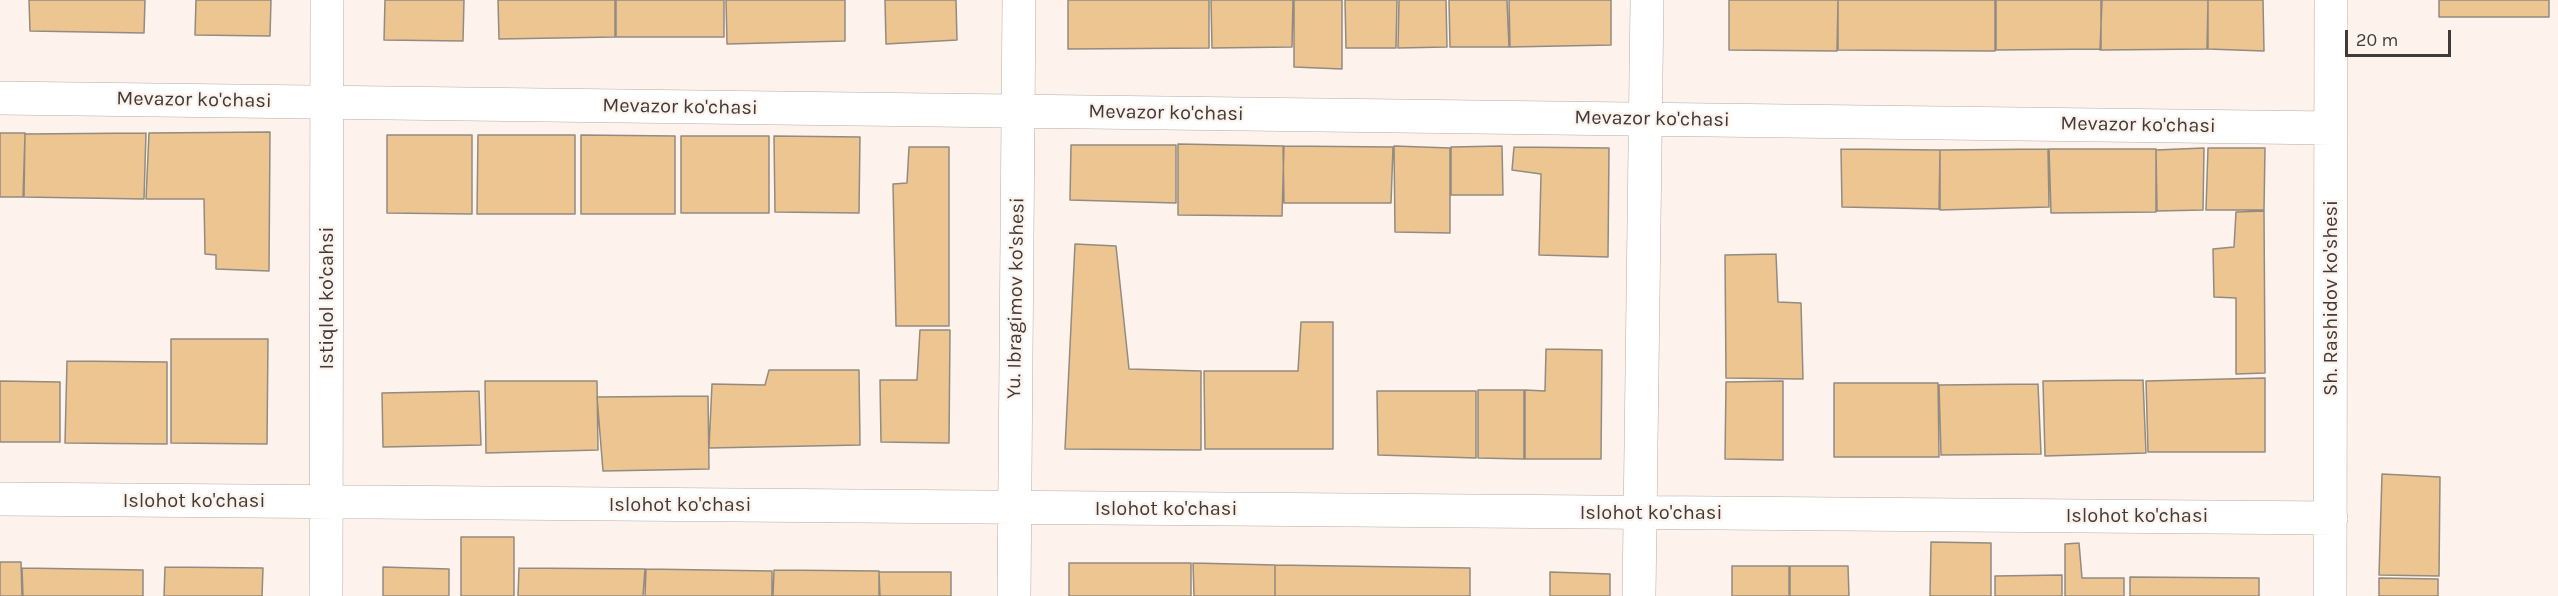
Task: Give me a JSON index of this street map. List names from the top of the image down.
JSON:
{
  "streets": {
    "street": [
      "Mevazor ko'chasi",
      "Istiqlol ko'cahsi",
      "Yu. Ibragimov ko'shesi",
      "Sh. Rashidov ko'shesi",
      "Islohot ko'chasi"
    ]
  },
  "crossings": [
    ["Mevazor ko'chasi", "Istiqlol ko'cahsi"],
    ["Mevazor ko'chasi", "Yu. Ibragimov ko'shesi"],
    ["Mevazor ko'chasi", "Sh. Rashidov ko'shesi"],
    ["Istiqlol ko'cahsi", "Islohot ko'chasi"],
    ["Yu. Ibragimov ko'shesi", "Islohot ko'chasi"],
    ["Sh. Rashidov ko'shesi", "Islohot ko'chasi"]
  ],
  "scale_bar": "20 m"
}
